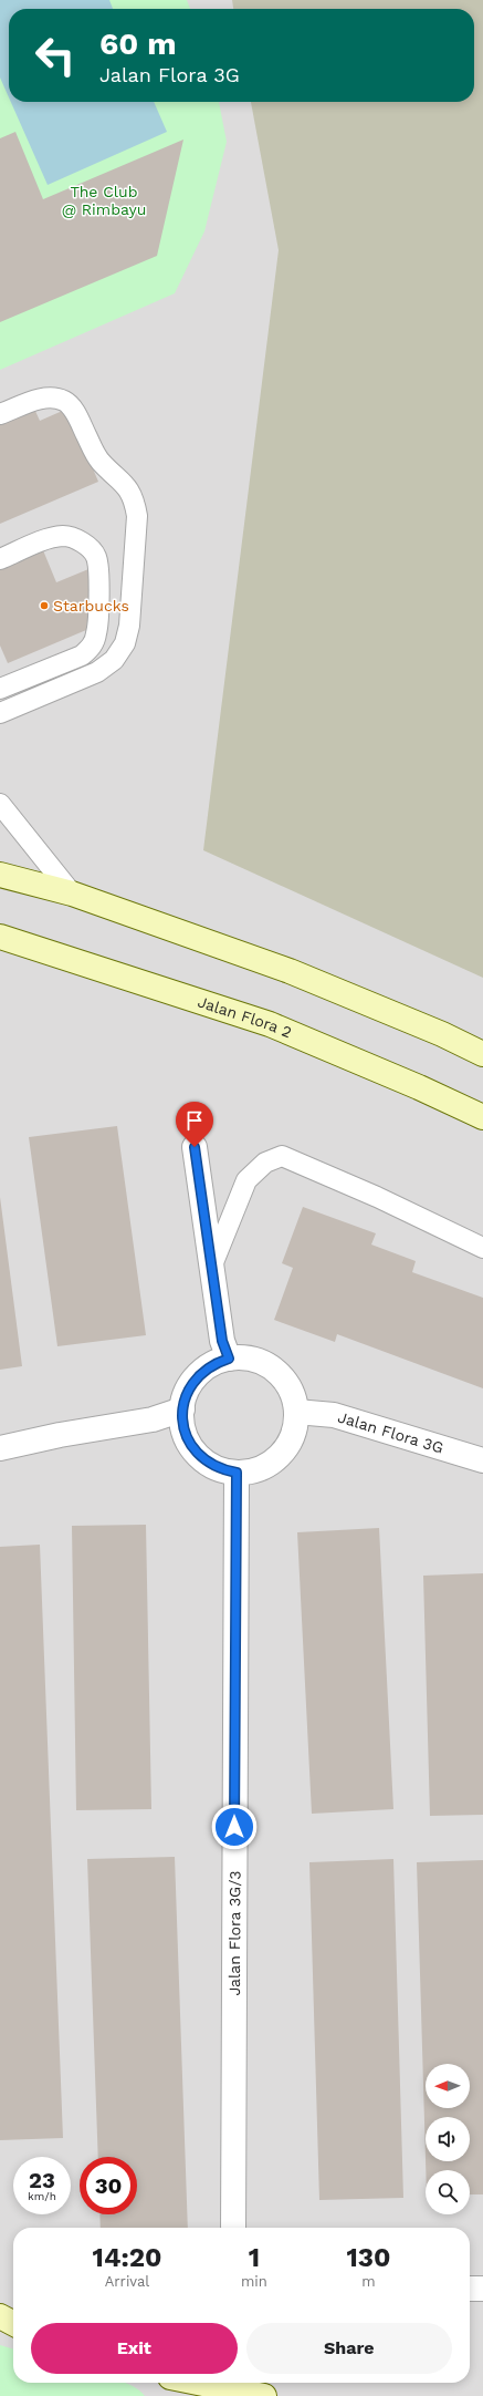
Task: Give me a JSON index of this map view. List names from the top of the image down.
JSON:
{
  "streets": {
    "street": ["Jalan Flora 2", "Jalan Flora 3G", "Jalan Flora 3G/3"]
  },
  "crossings": [
    ["Jalan Flora 3G", "Jalan Flora 3G/3"]
  ],
  "parks": ["The Club @ Rimbayu"],
  "places": ["Starbucks"],
  "north": "left",
  "page": {
    "turn": ["60 m", "Jalan Flora 3G"],
    "speed": "23 km/h",
    "limit": "30",
    "eta": [
      "14:20",
      "Arrival",
      "1",
      "min",
      "130",
      "m"
    ],
    "buttons": ["Exit", "Share"]
  }
}
